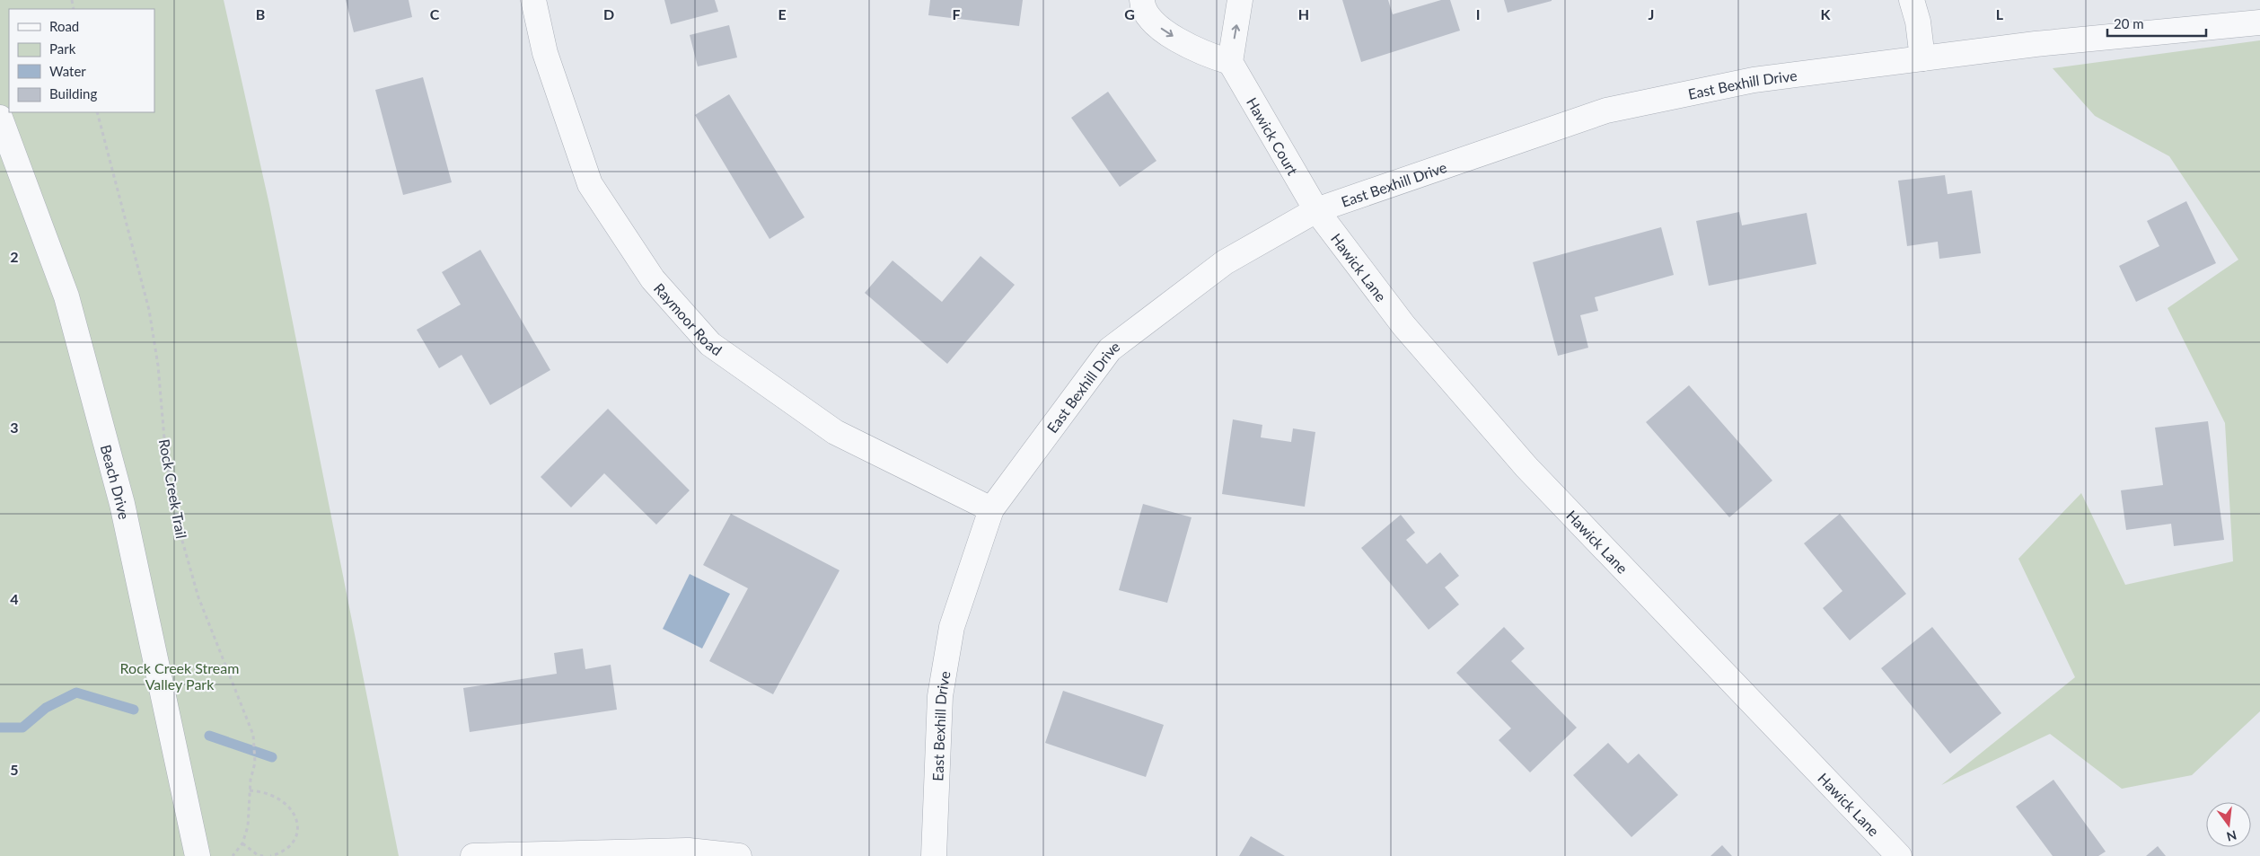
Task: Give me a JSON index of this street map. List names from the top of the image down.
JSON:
{
  "streets": {
    "street": [
      "East Bexhill Drive",
      "Hawick Court",
      "Hawick Lane",
      "Raymoor Road",
      "Beach Drive"
    ],
    "path": ["Rock Creek Trail"]
  },
  "crossings": [
    ["East Bexhill Drive", "Hawick Court"],
    ["East Bexhill Drive", "Hawick Lane"],
    ["East Bexhill Drive", "Raymoor Road"],
    ["Hawick Court", "Hawick Lane"]
  ],
  "parks": ["Rock Creek Stream Valley Park"],
  "legend": [
    "Road",
    "Park",
    "Water",
    "Building"
  ],
  "scale_bar": "20 m",
  "north": "bottom",
  "grid": {
    "columns": [
      "B",
      "C",
      "D",
      "E",
      "F",
      "G",
      "H",
      "I",
      "J",
      "K",
      "L"
    ],
    "rows": [
      "2",
      "3",
      "4",
      "5"
    ]
  }
}
